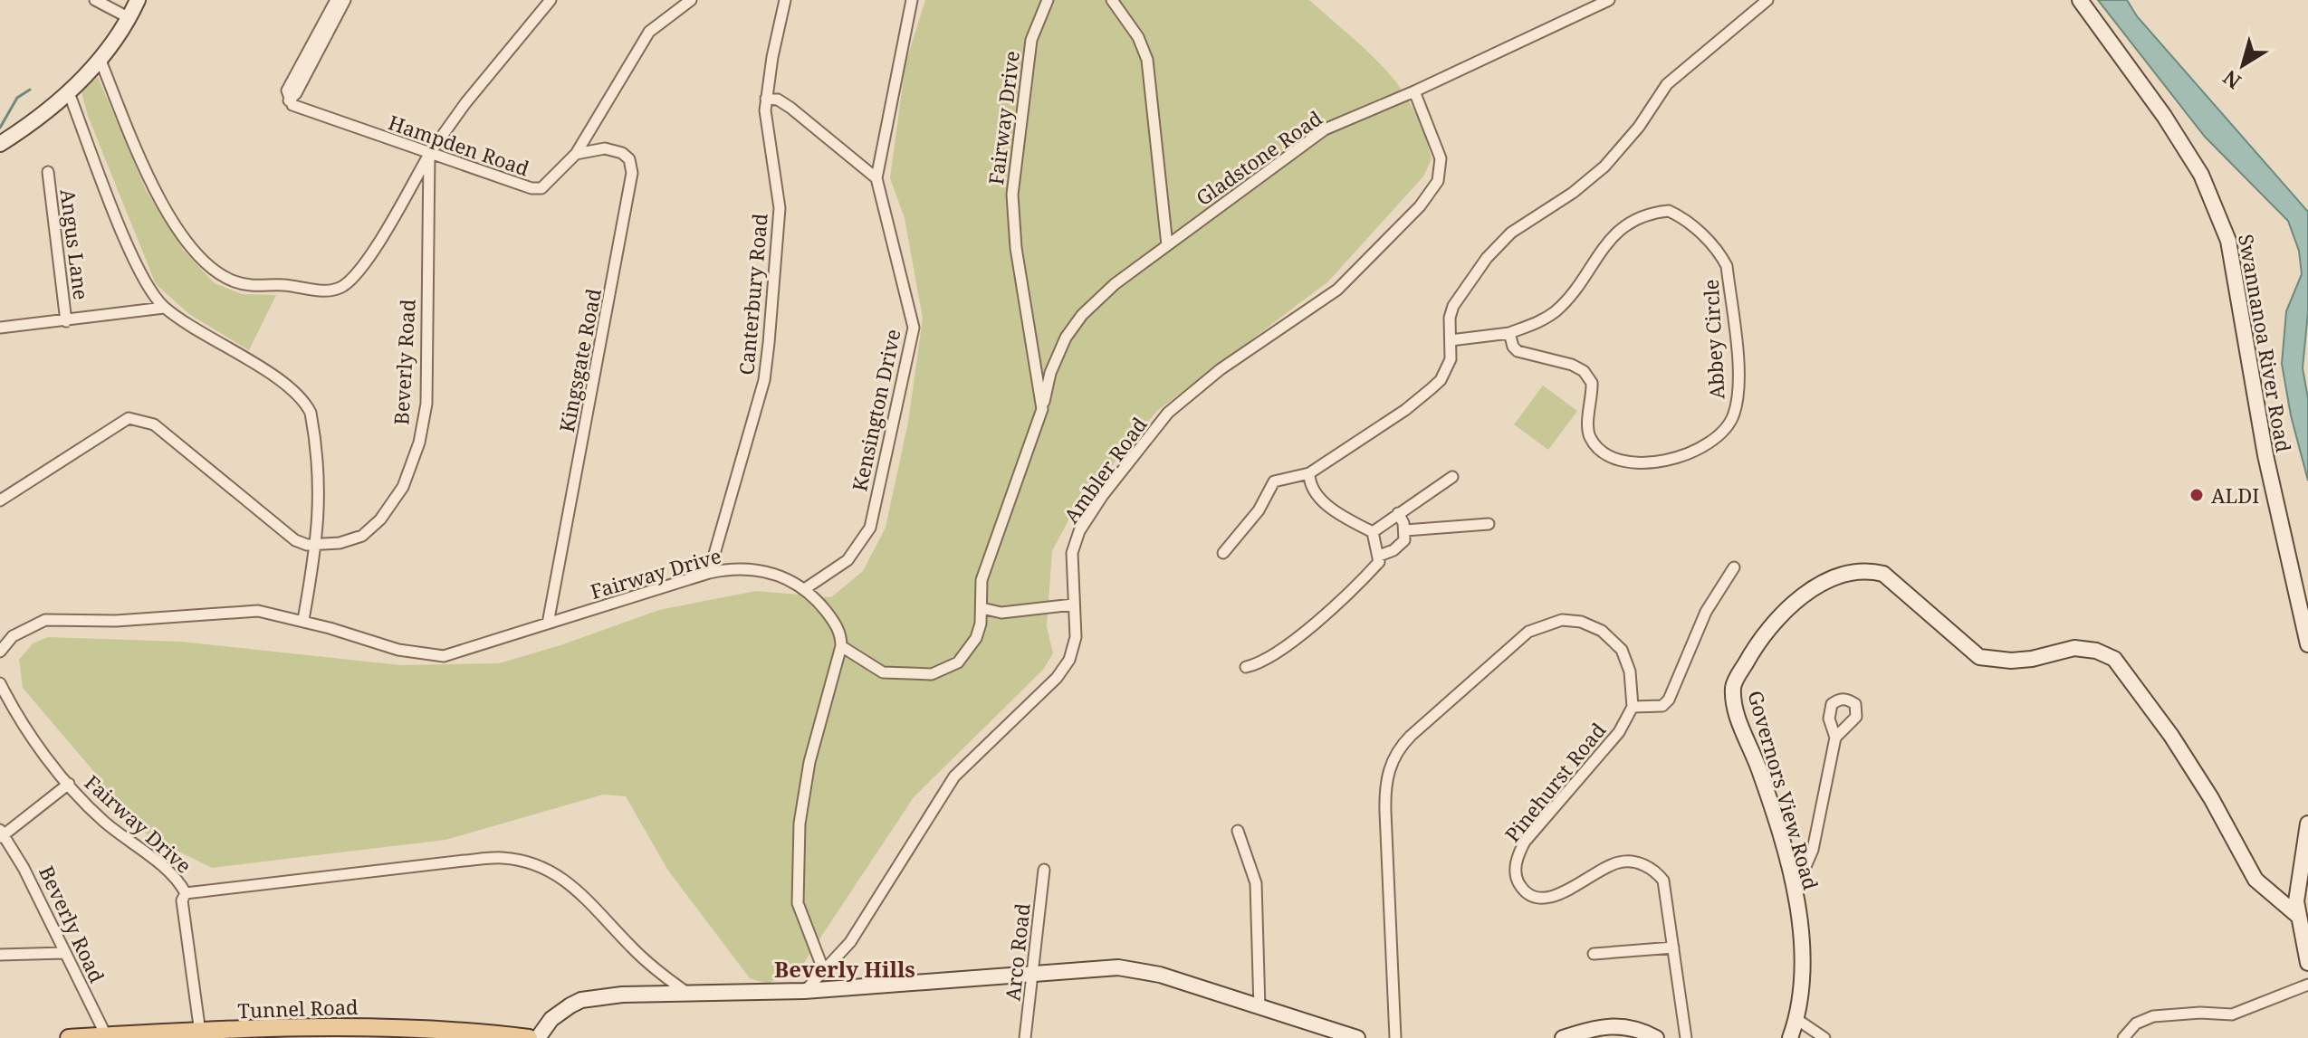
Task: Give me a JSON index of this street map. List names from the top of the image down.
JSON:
{
  "streets": {
    "main road": ["Tunnel Road"],
    "street": [
      "Fairway Drive",
      "Hampden Road",
      "Gladstone Road",
      "Angus Lane",
      "Canterbury Road",
      "Abbey Circle",
      "Swannanoa River Road",
      "Kingsgate Road",
      "Beverly Road",
      "Kensington Drive",
      "Ambler Road",
      "Pinehurst Road",
      "Governors View Road",
      "Arco Road"
    ]
  },
  "crossings": [
    ["Fairway Drive", "Gladstone Road"],
    ["Fairway Drive", "Canterbury Road"],
    ["Fairway Drive", "Kingsgate Road"],
    ["Fairway Drive", "Kensington Drive"],
    ["Hampden Road", "Kingsgate Road"],
    ["Hampden Road", "Beverly Road"],
    ["Gladstone Road", "Ambler Road"],
    ["Beverly Road", "Tunnel Road"]
  ],
  "districts": ["Beverly Hills"],
  "places": ["ALDI"],
  "north": "bottom left"
}
